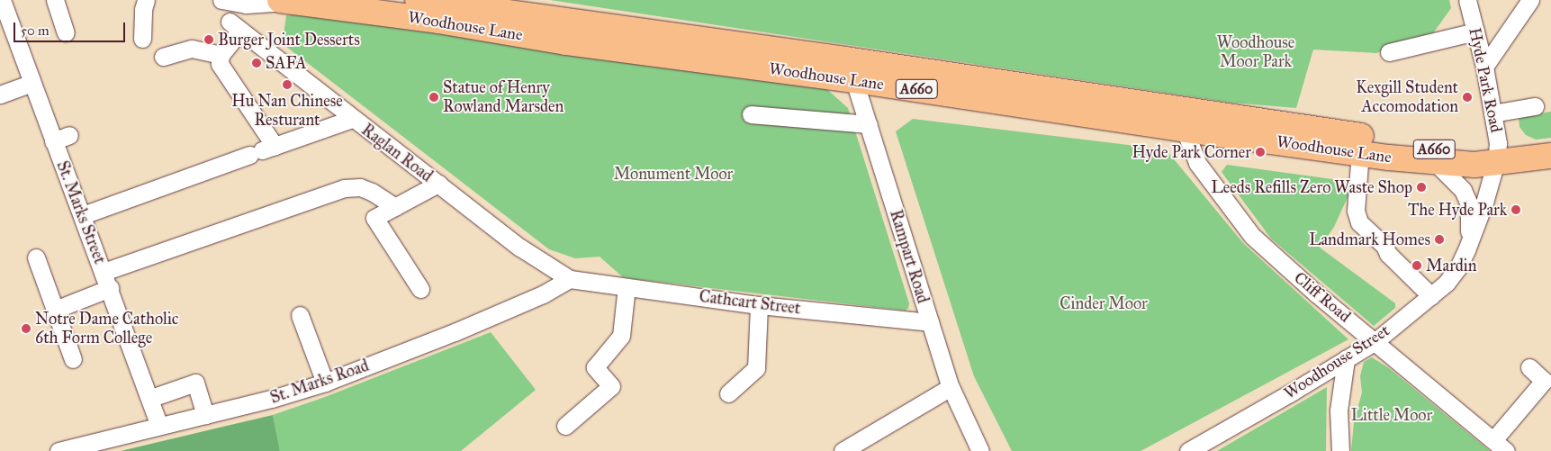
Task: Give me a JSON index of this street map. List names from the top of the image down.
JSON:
{
  "streets": {
    "highway": ["Woodhouse Lane", "A660"],
    "street": [
      "Hyde Park Road",
      "Raglan Road",
      "St. Marks Street",
      "Rampart Road",
      "Cliff Road",
      "Cathcart Street",
      "Woodhouse Street",
      "St. Marks Road"
    ]
  },
  "crossings": [
    ["Woodhouse Lane", "Hyde Park Road"],
    ["Woodhouse Lane", "A660"],
    ["Woodhouse Lane", "Rampart Road"],
    ["Woodhouse Lane", "Cliff Road"],
    ["Woodhouse Lane", "Woodhouse Street"],
    ["Hyde Park Road", "A660"],
    ["Hyde Park Road", "Woodhouse Street"],
    ["A660", "Woodhouse Street"],
    ["Raglan Road", "Cathcart Street"],
    ["Raglan Road", "St. Marks Road"],
    ["St. Marks Street", "St. Marks Road"],
    ["Rampart Road", "Cathcart Street"],
    ["Cliff Road", "Woodhouse Street"],
    ["Cathcart Street", "St. Marks Road"]
  ],
  "parks": [
    "Woodhouse Moor Park",
    "Monument Moor",
    "Cinder Moor",
    "Little Moor"
  ],
  "places": [
    "Burger Joint Desserts",
    "SAFA",
    "Hu Nan Chinese Resturant",
    "Statue of Henry Rowland Marsden",
    "Kexgill Student Accomodation",
    "Hyde Park Corner",
    "Leeds Refills Zero Waste Shop",
    "The Hyde Park",
    "Landmark Homes",
    "Mardin",
    "Notre Dame Catholic 6th Form College"
  ],
  "scale_bar": "50 m"
}
